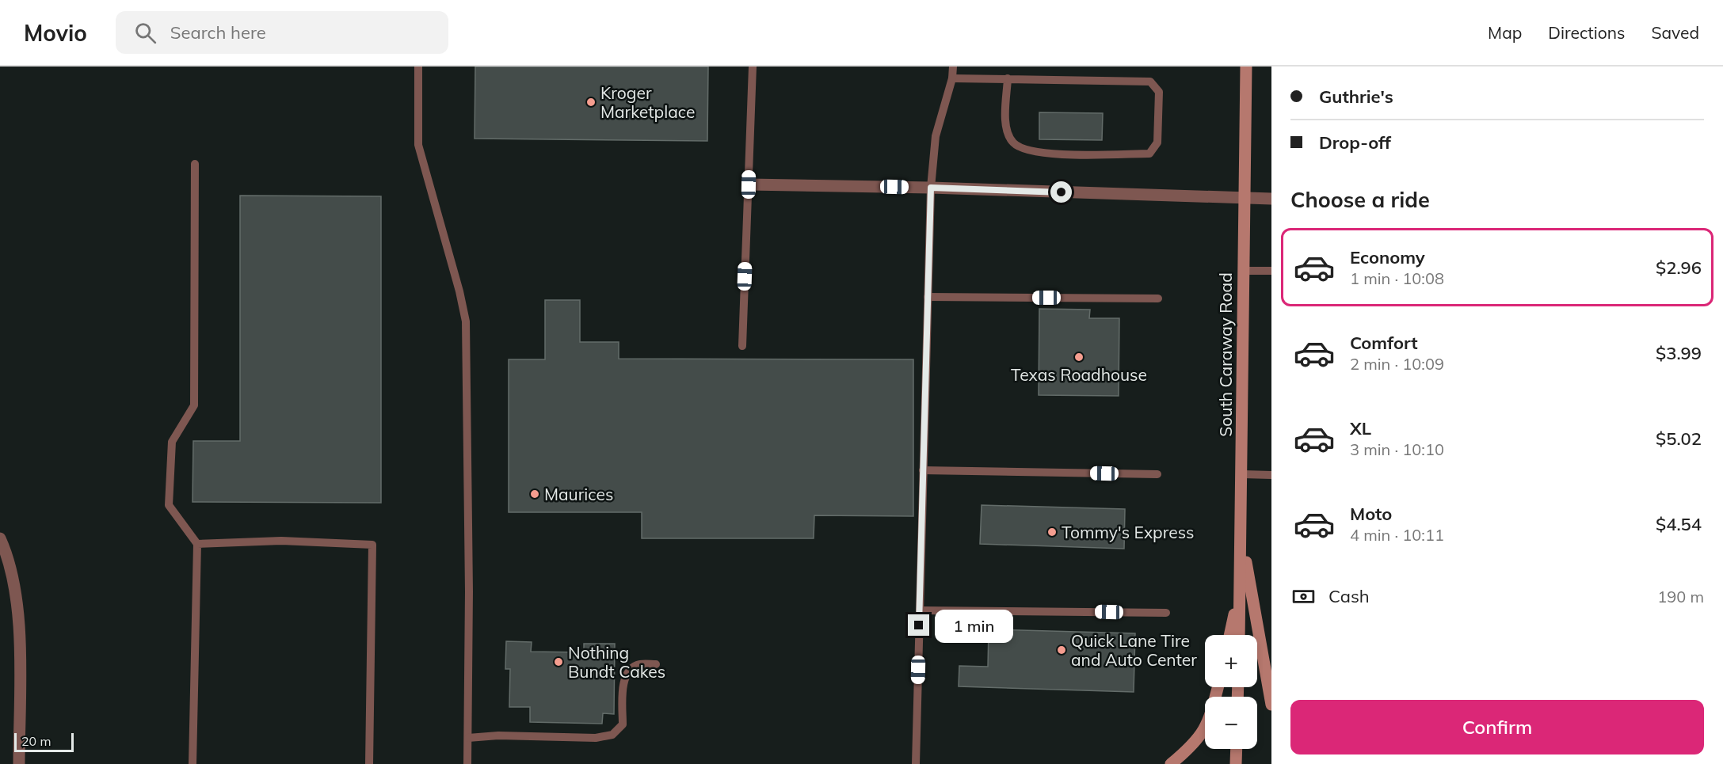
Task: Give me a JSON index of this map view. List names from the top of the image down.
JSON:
{
  "streets": {
    "main road": ["South Caraway Road"]
  },
  "places": [
    "Kroger Marketplace",
    "Texas Roadhouse",
    "Maurices",
    "Tommy's Express",
    "Quick Lane Tire and Auto Center",
    "Nothing Bundt Cakes"
  ],
  "scale_bar": "20 m",
  "page": {
    "header": "Movio",
    "search": "Search here",
    "nav": ["Map", "Directions", "Saved"],
    "banner": ["Guthrie's", "Drop-off"],
    "heading": "Choose a ride",
    "list": [
      {
        "name": "Economy",
        "note": "1 min · 10:08",
        "value": "$2.96"
      },
      {
        "name": "Comfort",
        "note": "2 min · 10:09",
        "value": "$3.99"
      },
      {
        "name": "XL",
        "note": "3 min · 10:10",
        "value": "$5.02"
      },
      {
        "name": "Moto",
        "note": "4 min · 10:11",
        "value": "$4.54"
      }
    ],
    "pay": ["Cash", "190 m"],
    "bubble": "1 min",
    "map_buttons": ["+", "−"],
    "buttons": "Confirm",
    "scale": "20 m"
  }
}
